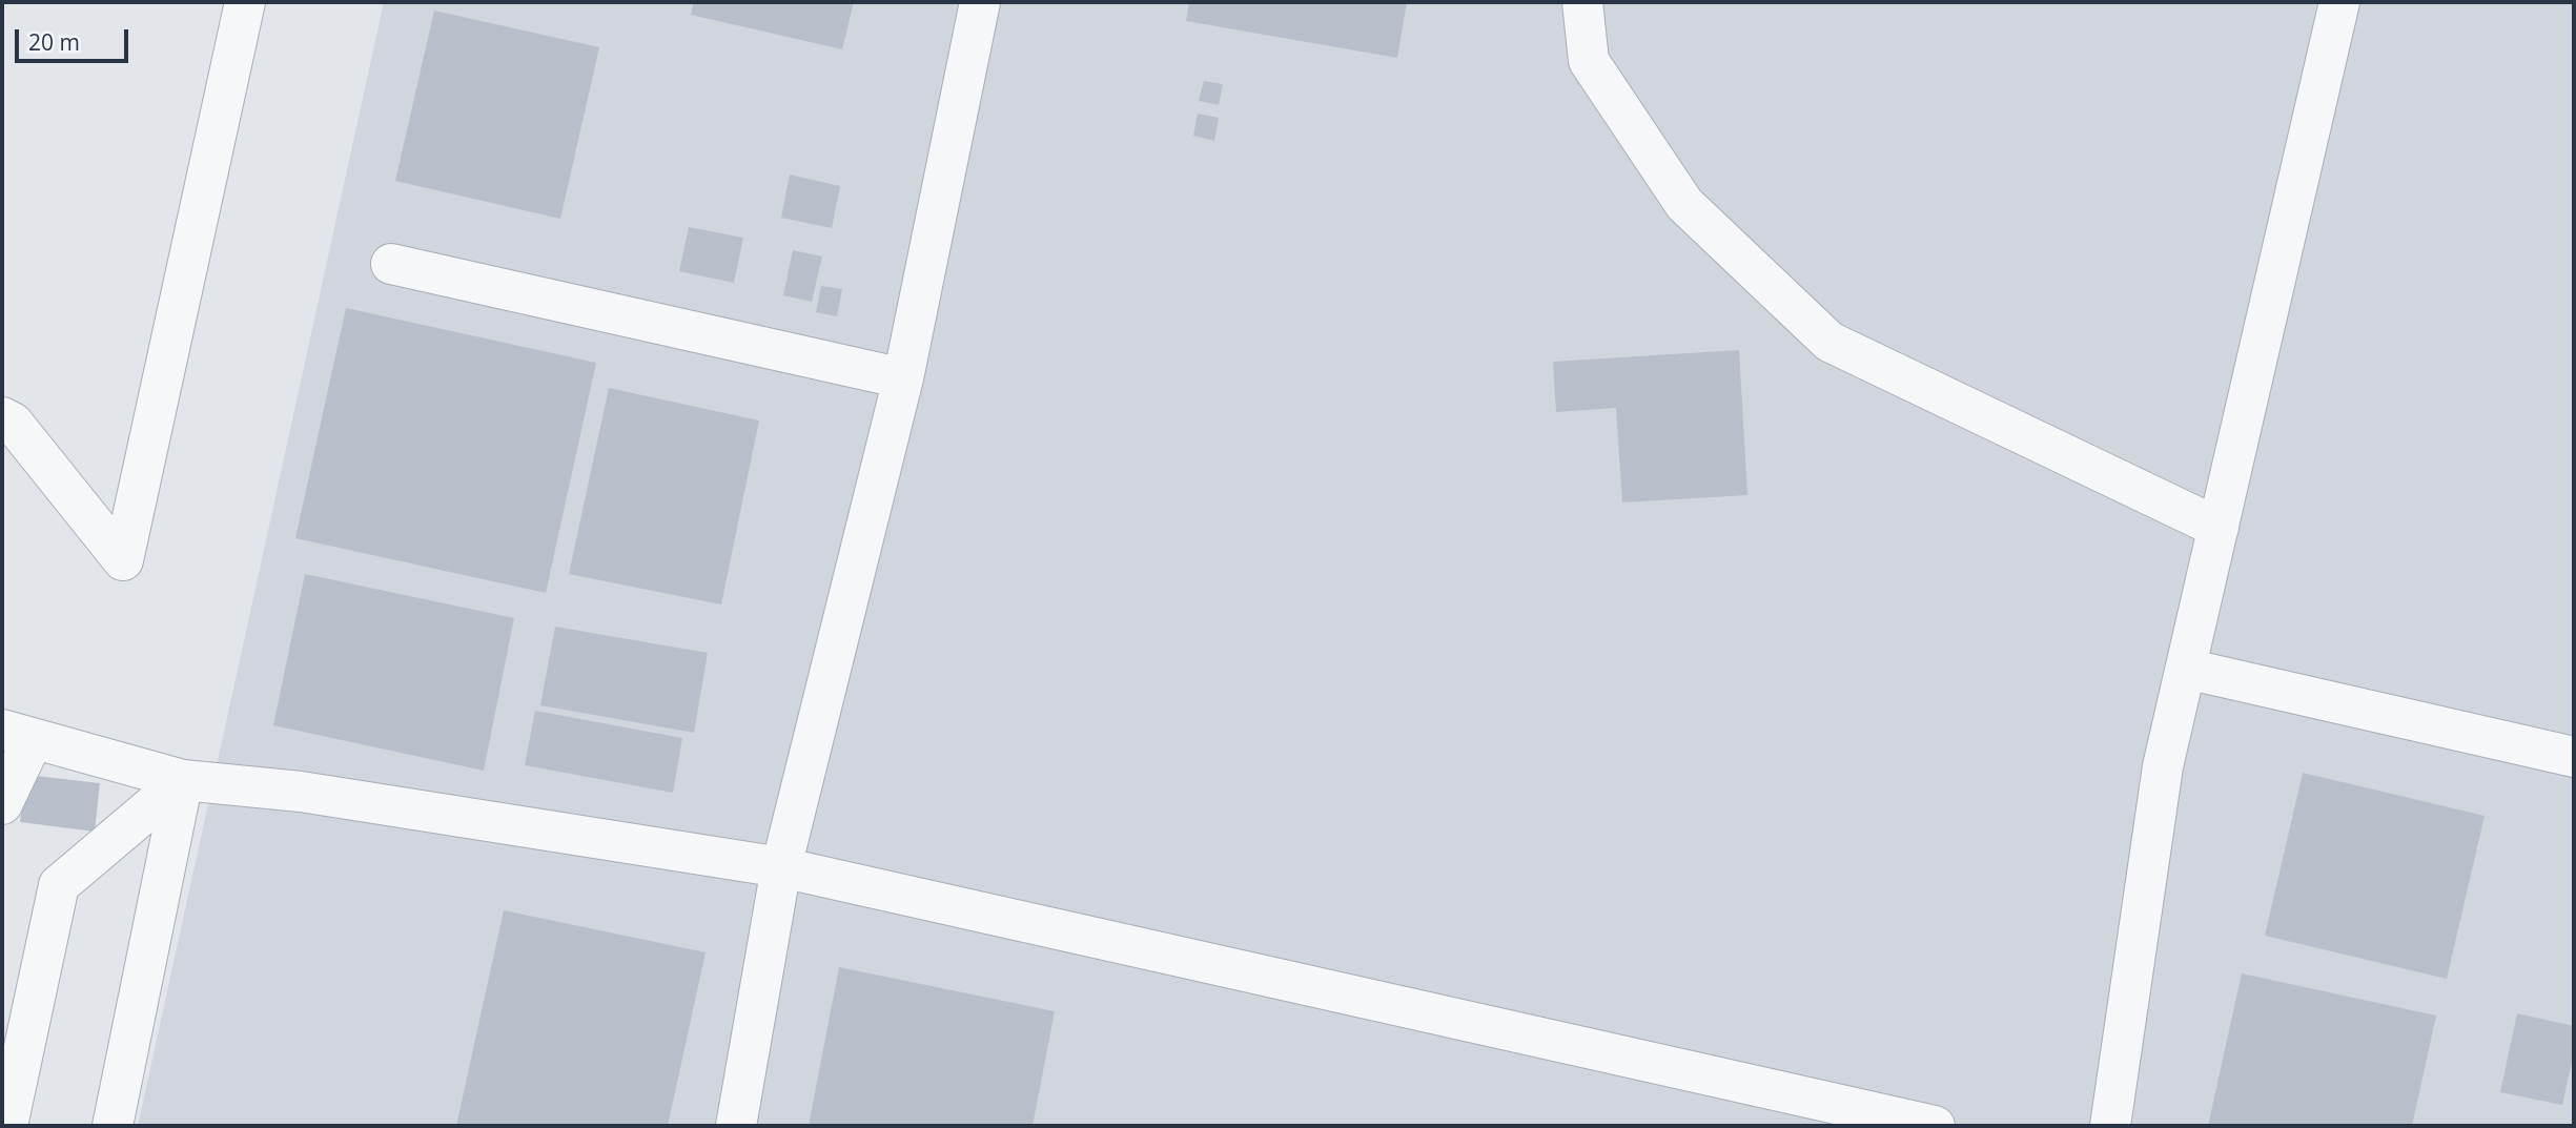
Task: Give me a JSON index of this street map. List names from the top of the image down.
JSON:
{
  "scale_bar": "20 m"
}
